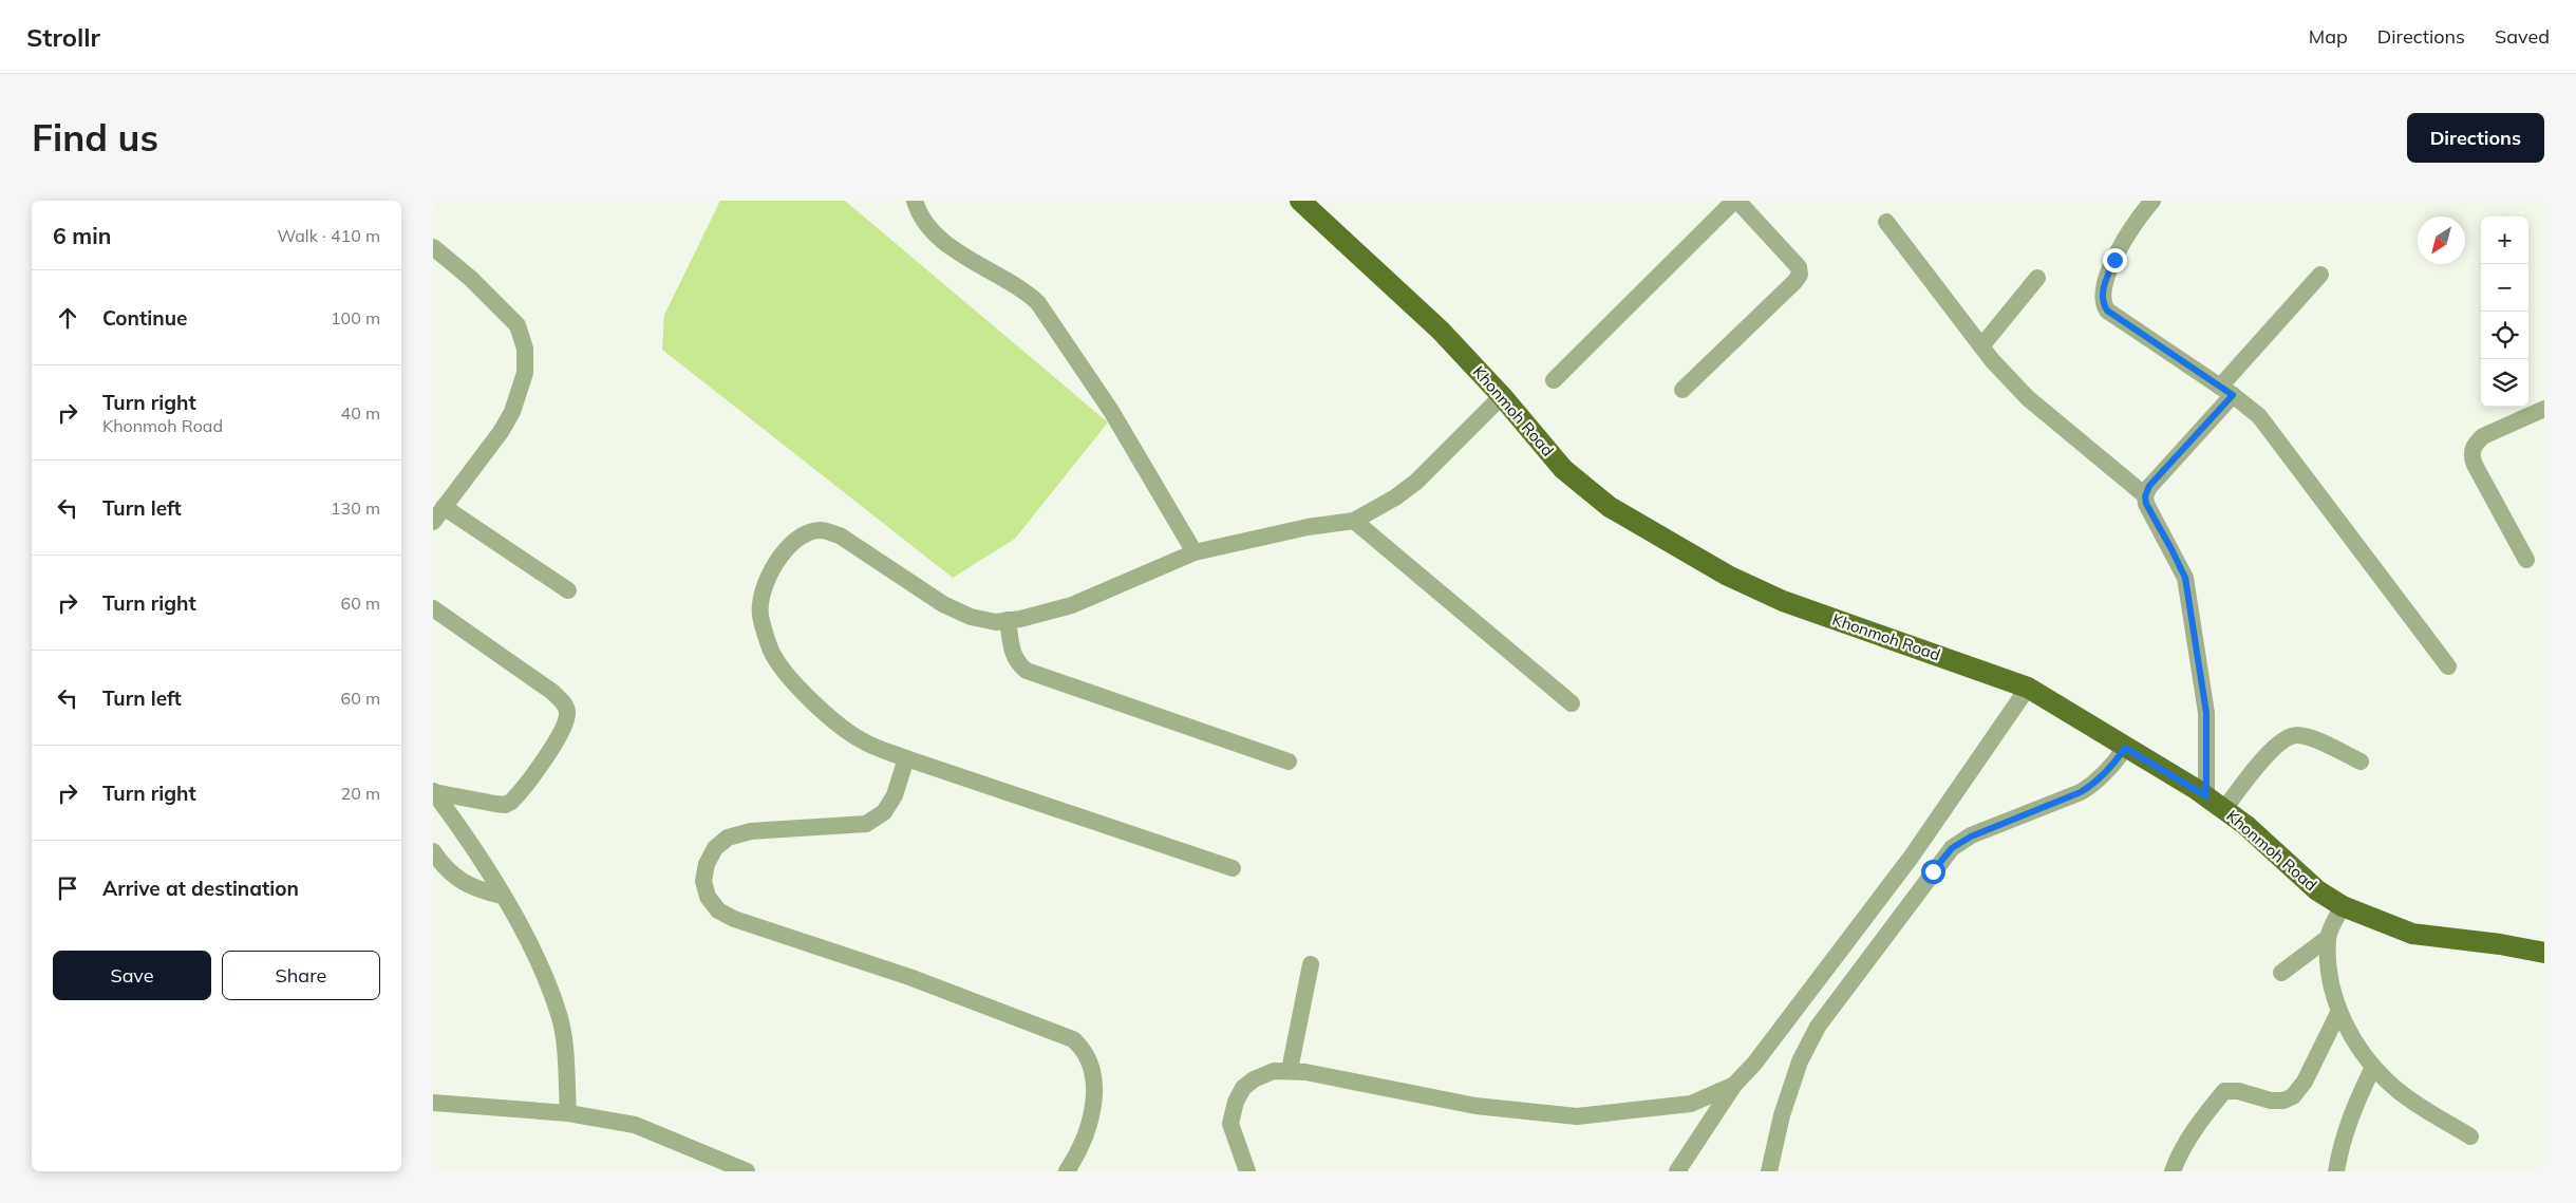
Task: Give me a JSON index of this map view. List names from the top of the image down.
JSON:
{
  "streets": {
    "main road": ["Khonmoh Road"]
  },
  "north": "bottom left",
  "page": {
    "header": "Strollr",
    "nav": ["Map", "Directions", "Saved"],
    "buttons": [
      "Directions",
      ["Save", "Share"]
    ],
    "title": "Find us",
    "heading": ["6 min", "Walk · 410 m"],
    "map_buttons": ["+", "−"],
    "list": [
      ["Continue", "100 m"],
      ["Turn right", "Khonmoh Road", "40 m"],
      ["Turn left", "130 m"],
      ["Turn right", "60 m"],
      ["Turn left", "60 m"],
      ["Turn right", "20 m"],
      "Arrive at destination"
    ]
  }
}
